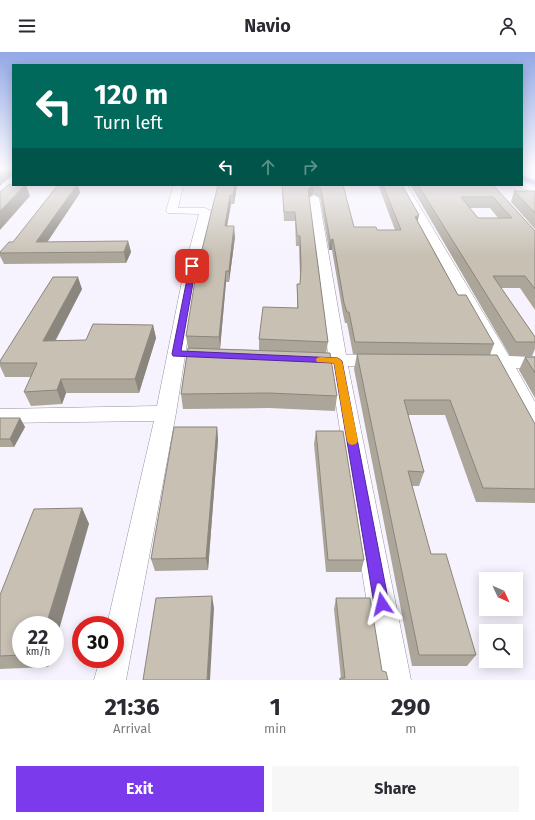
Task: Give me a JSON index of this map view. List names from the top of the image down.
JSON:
{
  "north": "bottom right",
  "page": {
    "header": "Navio",
    "turn": ["120 m", "Turn left"],
    "speed": "22 km/h",
    "limit": "30",
    "eta": [
      "21:36",
      "Arrival",
      "1",
      "min",
      "290",
      "m"
    ],
    "buttons": ["Exit", "Share"]
  }
}
